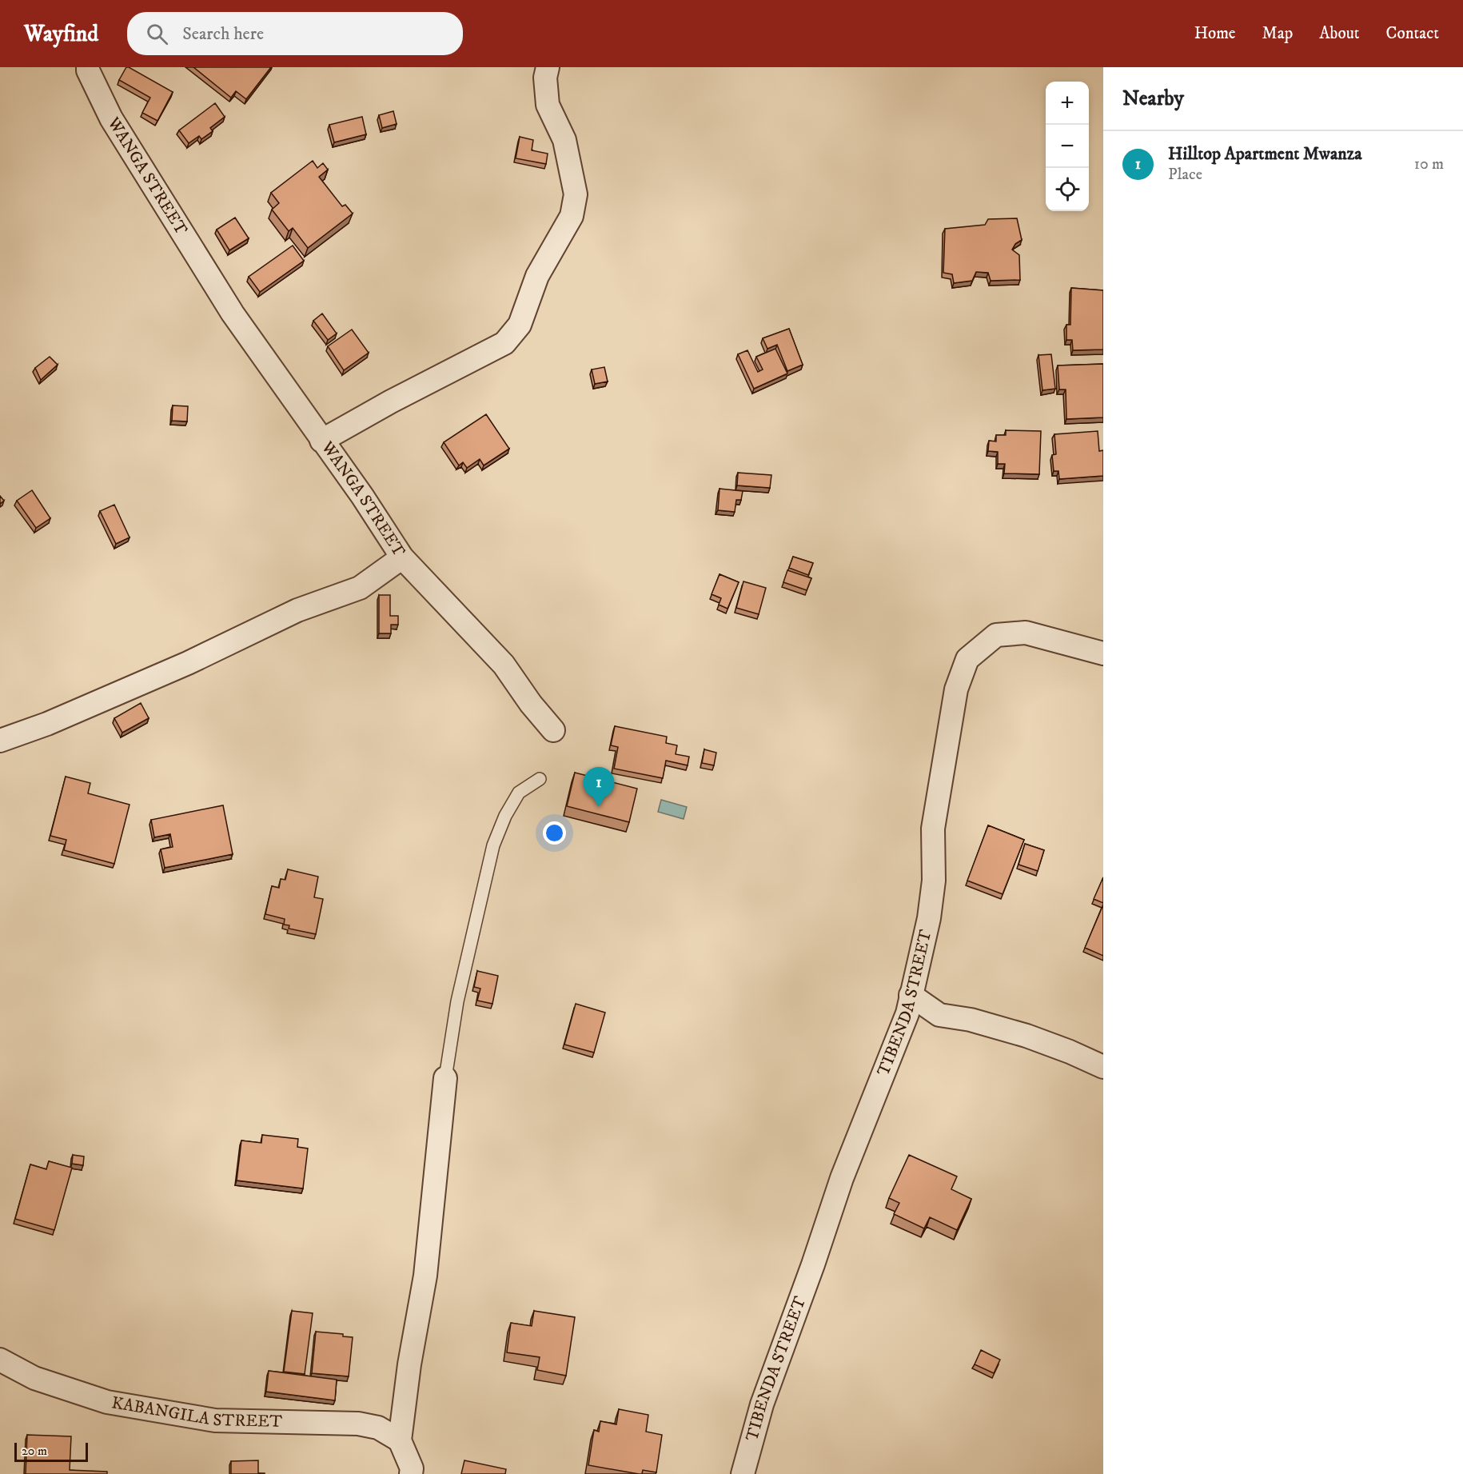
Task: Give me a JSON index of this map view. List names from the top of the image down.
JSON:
{
  "streets": {
    "street": ["WANGA STREET", "TIBENDA STREET", "KABANGILA STREET"]
  },
  "scale_bar": "20 m",
  "page": {
    "header": "Wayfind",
    "search": "Search here",
    "nav": [
      "Home",
      "Map",
      "About",
      "Contact"
    ],
    "heading": "Nearby",
    "map_buttons": ["+", "−"],
    "list": [
      {
        "mark": "1",
        "name": "Hilltop Apartment Mwanza",
        "note": "Place",
        "value": "10 m"
      }
    ],
    "pins": "1",
    "scale": "20 m"
  }
}
